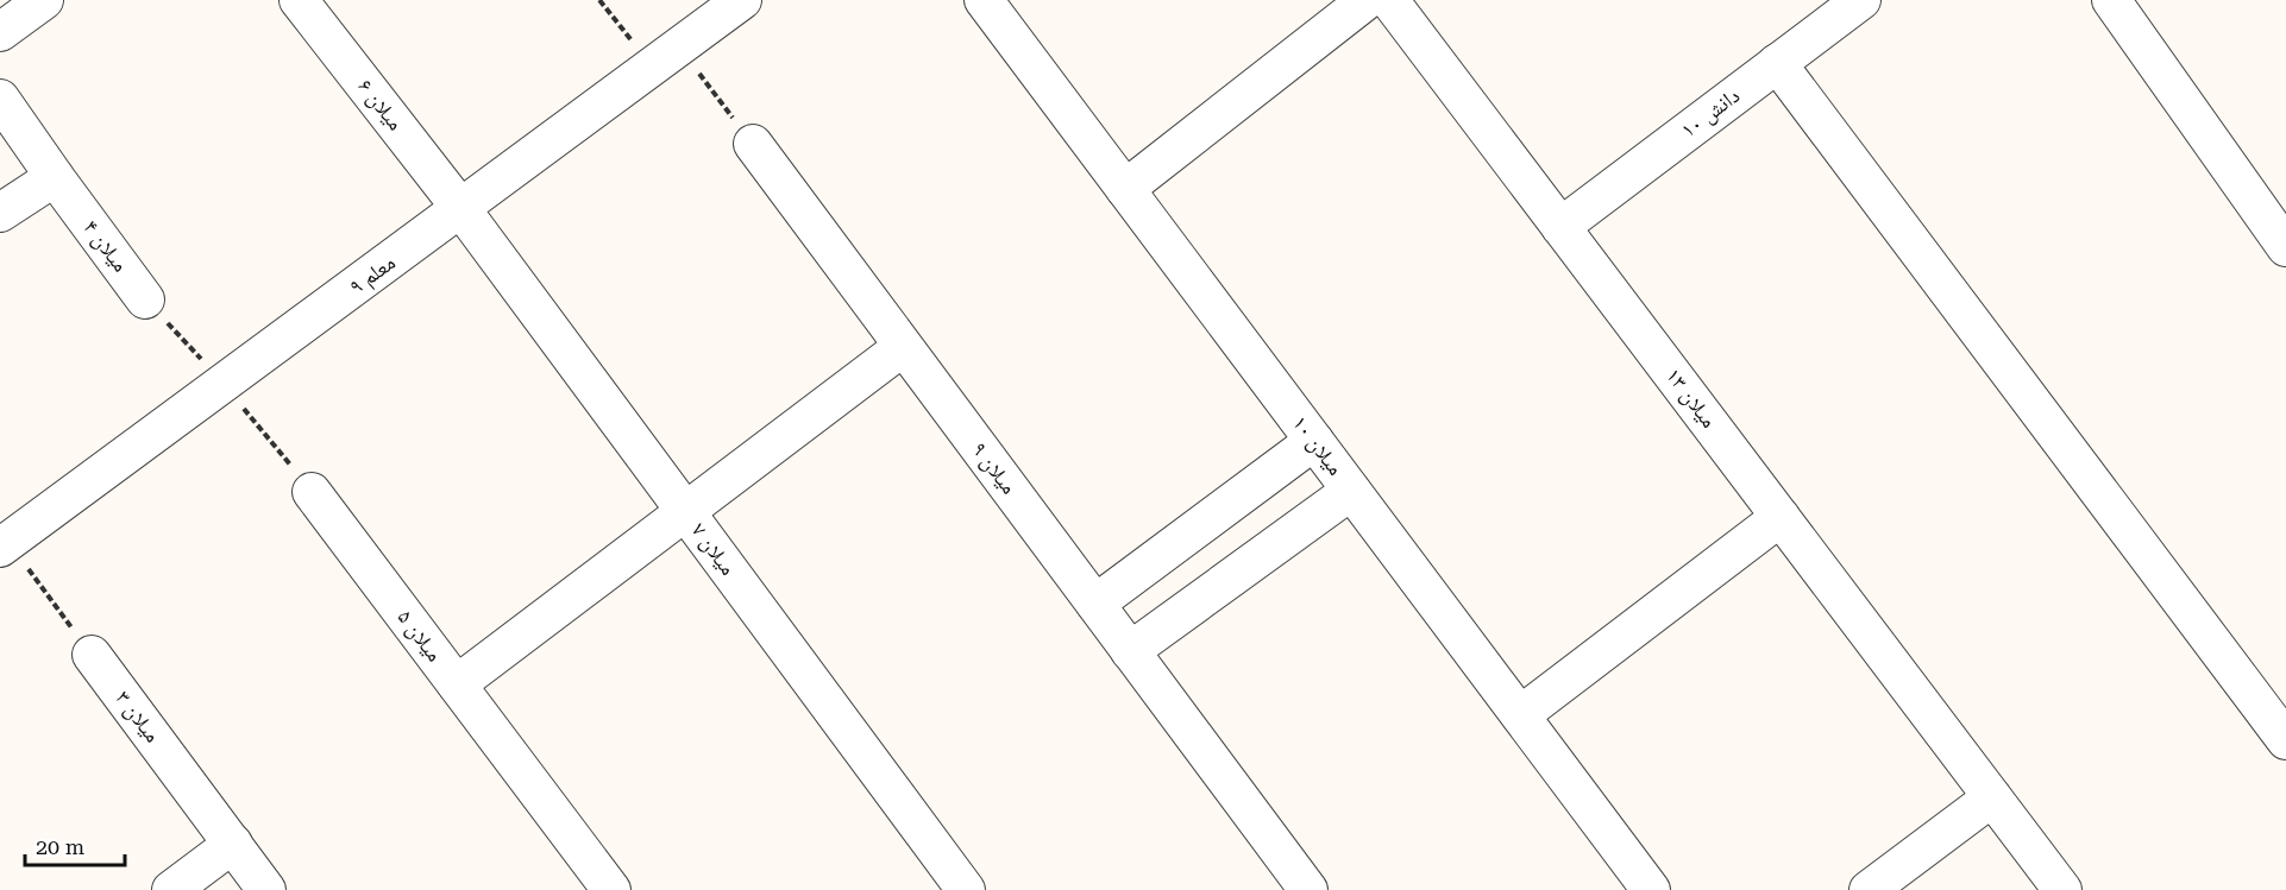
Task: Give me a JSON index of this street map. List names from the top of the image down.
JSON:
{
  "streets": {
    "street": [
      "میلان ۶",
      "دانش ۱۰",
      "میلان ۴",
      "معلم ۹",
      "میلان ۱۳",
      "میلان ۱۰",
      "میلان ۹",
      "میلان ۷",
      "میلان ۵",
      "میلان ۳"
    ]
  },
  "crossings": [
    ["میلان ۶", "معلم ۹"],
    ["میلان ۶", "میلان ۷"],
    ["دانش ۱۰", "میلان ۱۳"],
    ["معلم ۹", "میلان ۷"]
  ],
  "scale_bar": "20 m"
}
